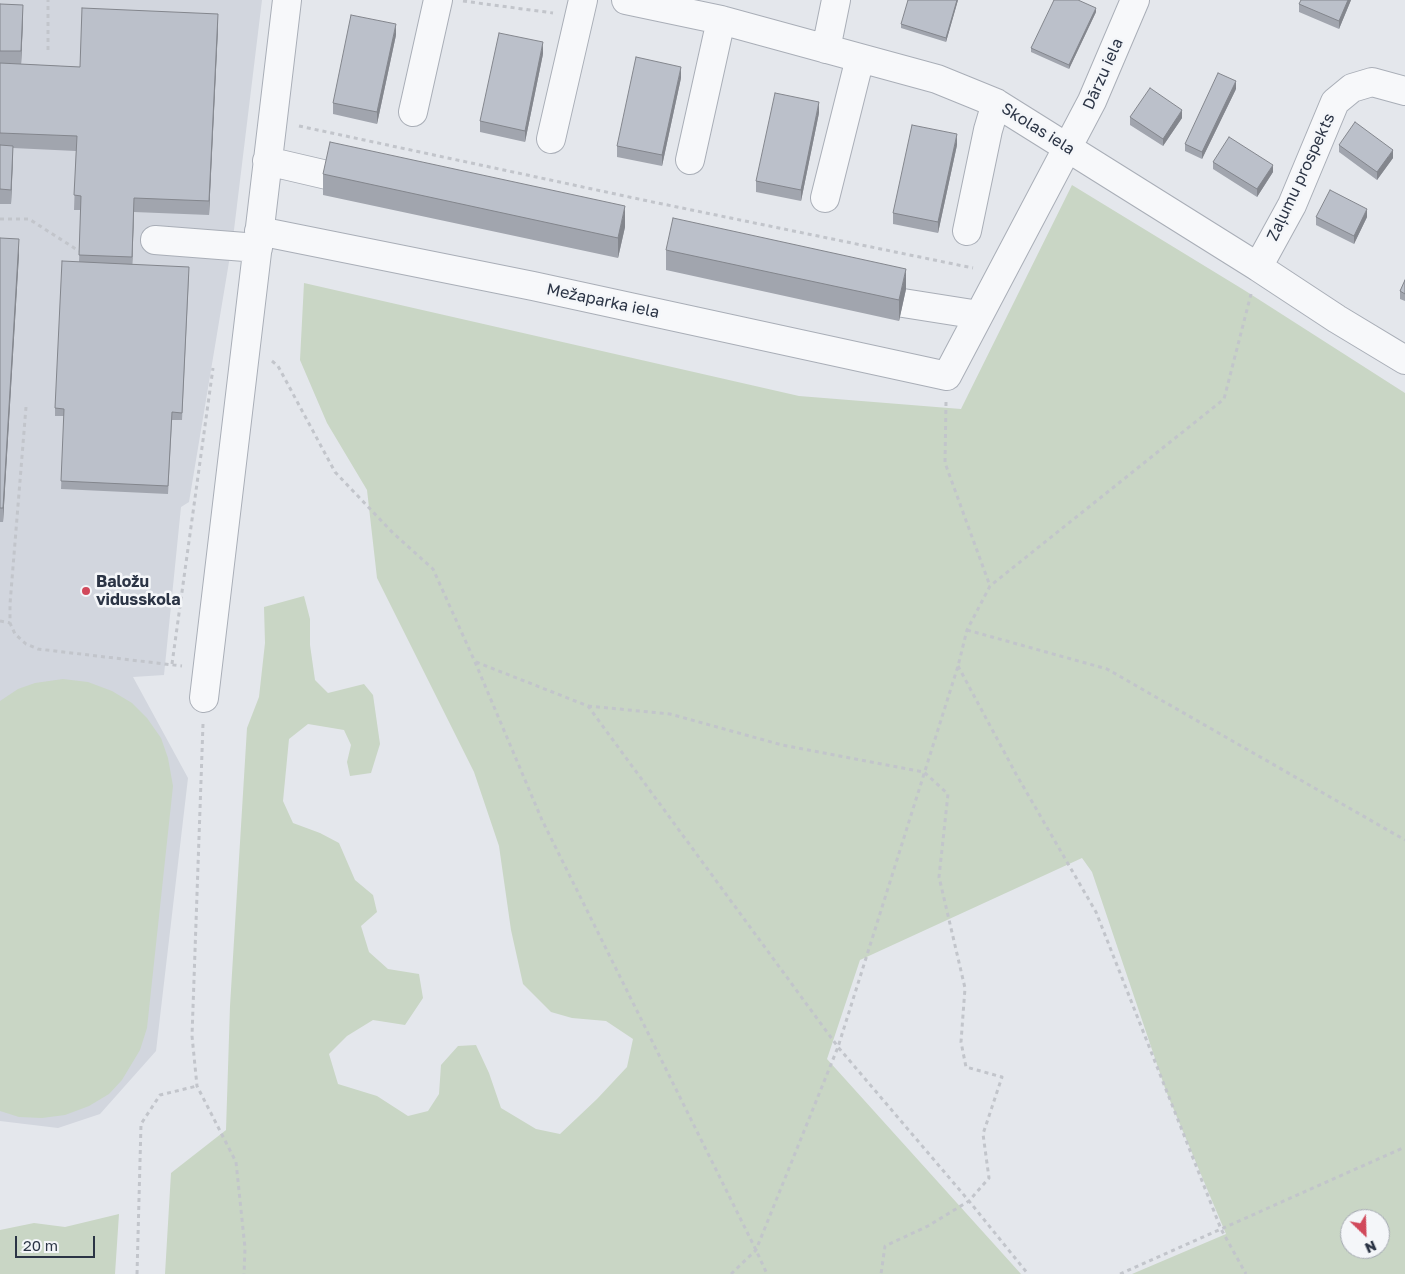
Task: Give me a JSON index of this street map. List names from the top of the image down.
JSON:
{
  "streets": {
    "street": [
      "Dārzu iela",
      "Skolas iela",
      "Zaļumu prospekts",
      "Mežaparka iela"
    ]
  },
  "crossings": [
    ["Dārzu iela", "Skolas iela"],
    ["Dārzu iela", "Mežaparka iela"],
    ["Skolas iela", "Zaļumu prospekts"]
  ],
  "places": ["Baložu vidusskola"],
  "scale_bar": "20 m",
  "north": "bottom right"
}
